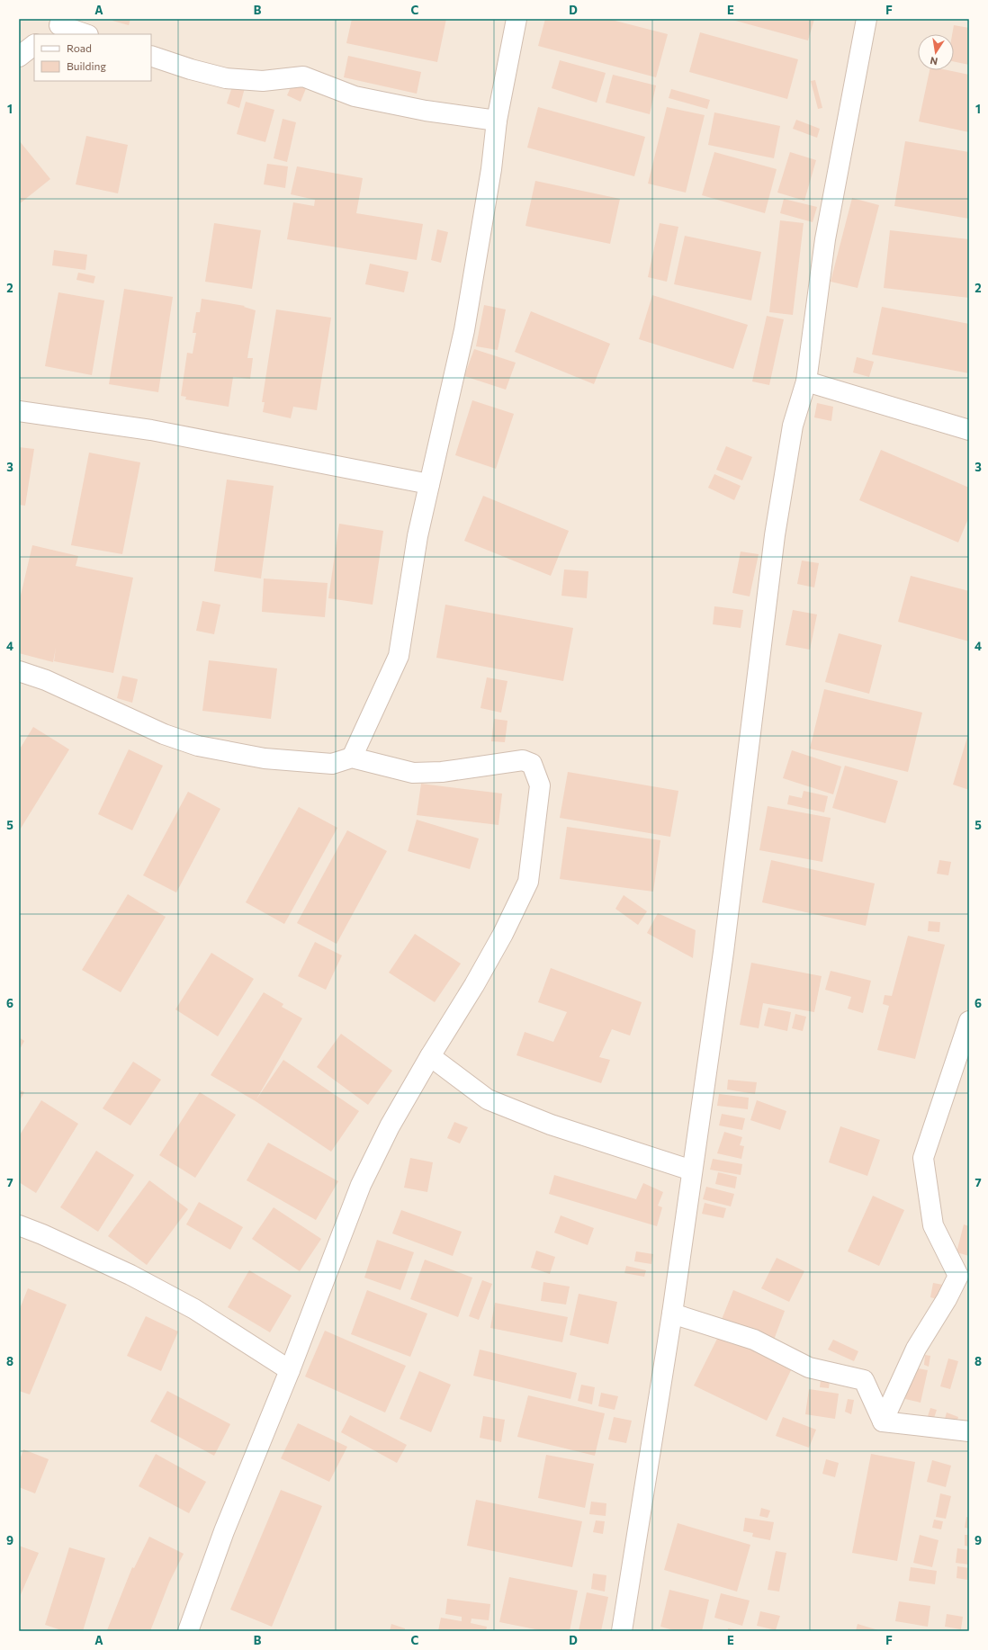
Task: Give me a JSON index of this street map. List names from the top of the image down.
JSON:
{
  "legend": ["Road", "Building"],
  "north": "bottom",
  "grid": {
    "columns": [
      "A",
      "B",
      "C",
      "D",
      "E",
      "F"
    ],
    "rows": [
      "1",
      "2",
      "3",
      "4",
      "5",
      "6",
      "7",
      "8",
      "9"
    ]
  }
}
